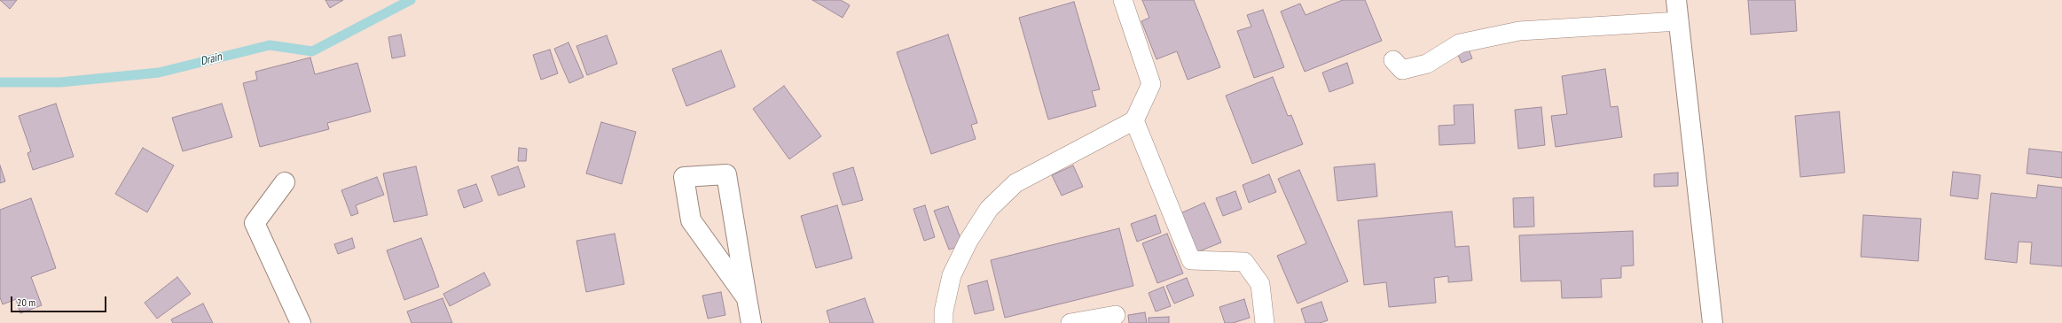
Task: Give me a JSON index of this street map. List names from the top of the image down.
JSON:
{
  "water": ["Drain"],
  "scale_bar": "20 m"
}
